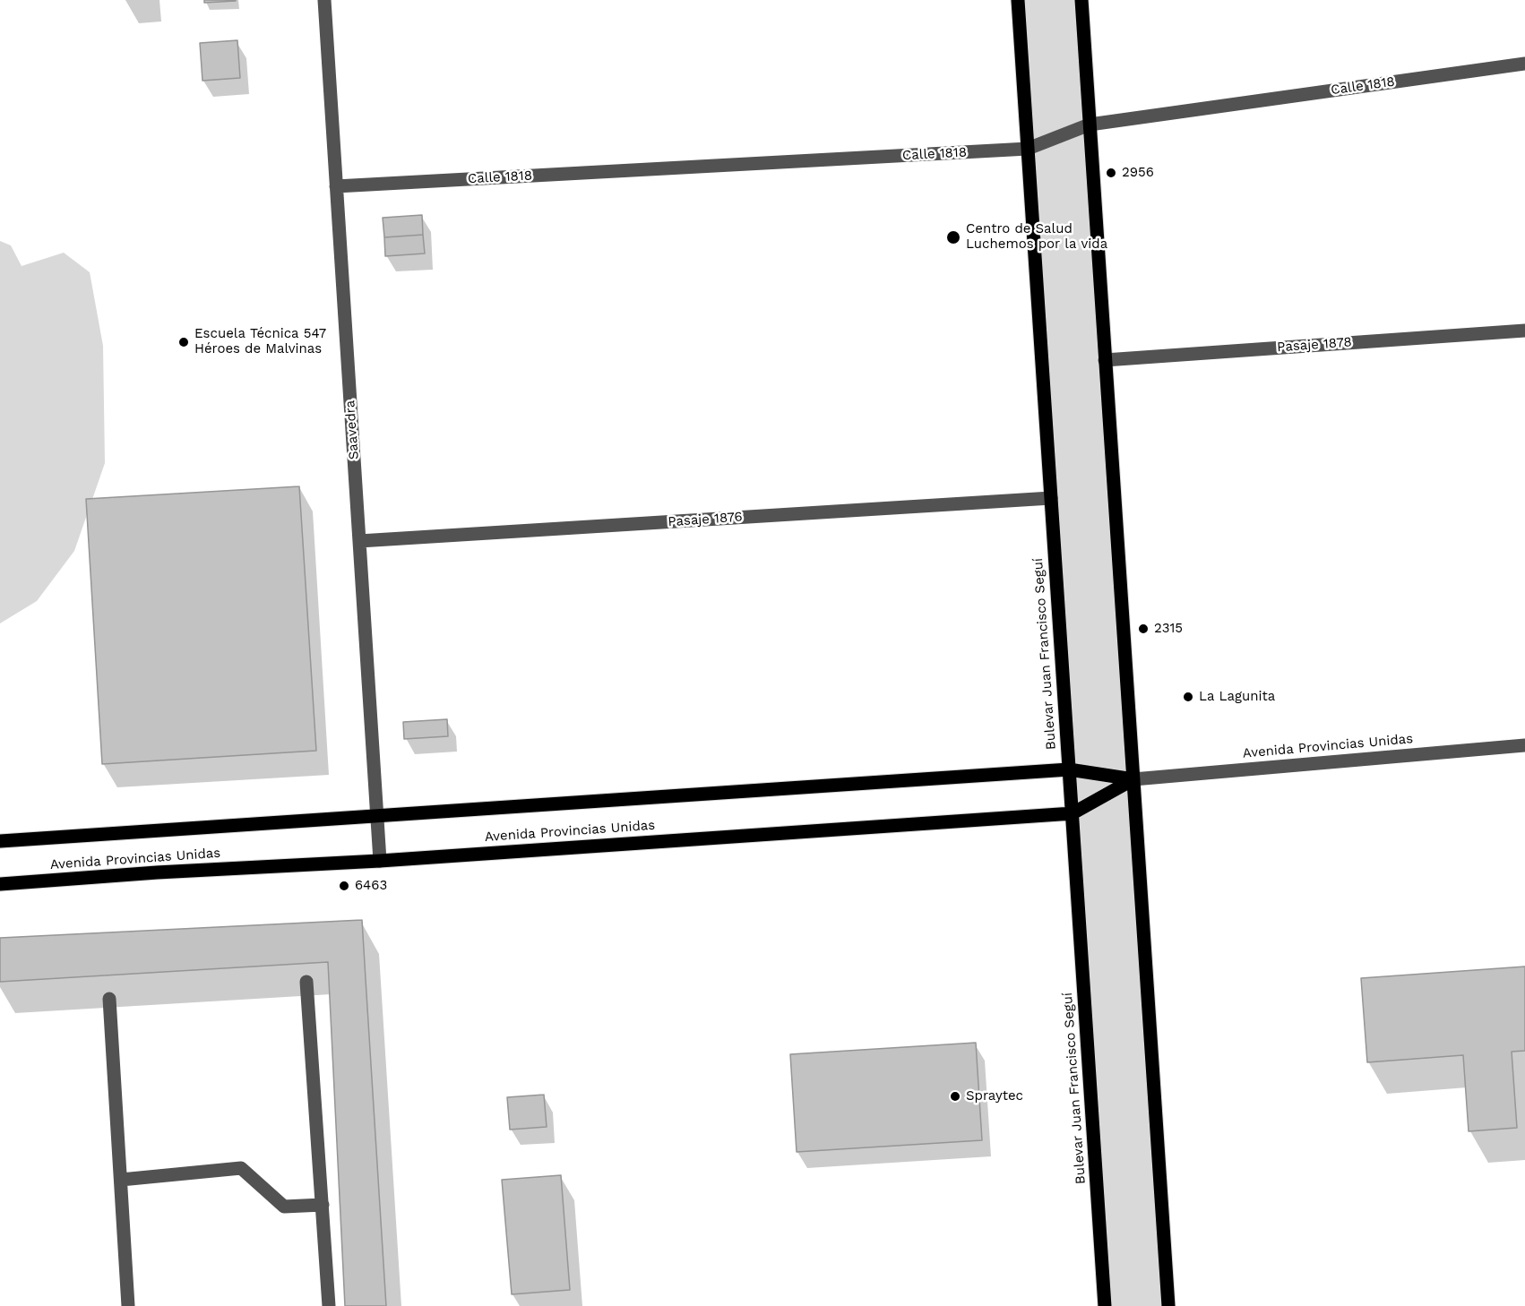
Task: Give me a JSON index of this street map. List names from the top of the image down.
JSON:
{
  "streets": {
    "main road": ["Bulevar Juan Francisco Seguí", "Avenida Provincias Unidas"],
    "street": [
      "Calle 1818",
      "Pasaje 1878",
      "Saavedra",
      "Pasaje 1876"
    ]
  },
  "crossings": [
    ["Calle 1818", "Saavedra"],
    ["Calle 1818", "Bulevar Juan Francisco Seguí"],
    ["Saavedra", "Pasaje 1876"],
    ["Saavedra", "Avenida Provincias Unidas"],
    ["Pasaje 1876", "Bulevar Juan Francisco Seguí"],
    ["Bulevar Juan Francisco Seguí", "Avenida Provincias Unidas"]
  ],
  "places": [
    "2956",
    "Centro de Salud Luchemos por la vida",
    "Escuela Técnica 547 Héroes de Malvinas",
    "2315",
    "La Lagunita",
    "6463",
    "Spraytec"
  ]
}
